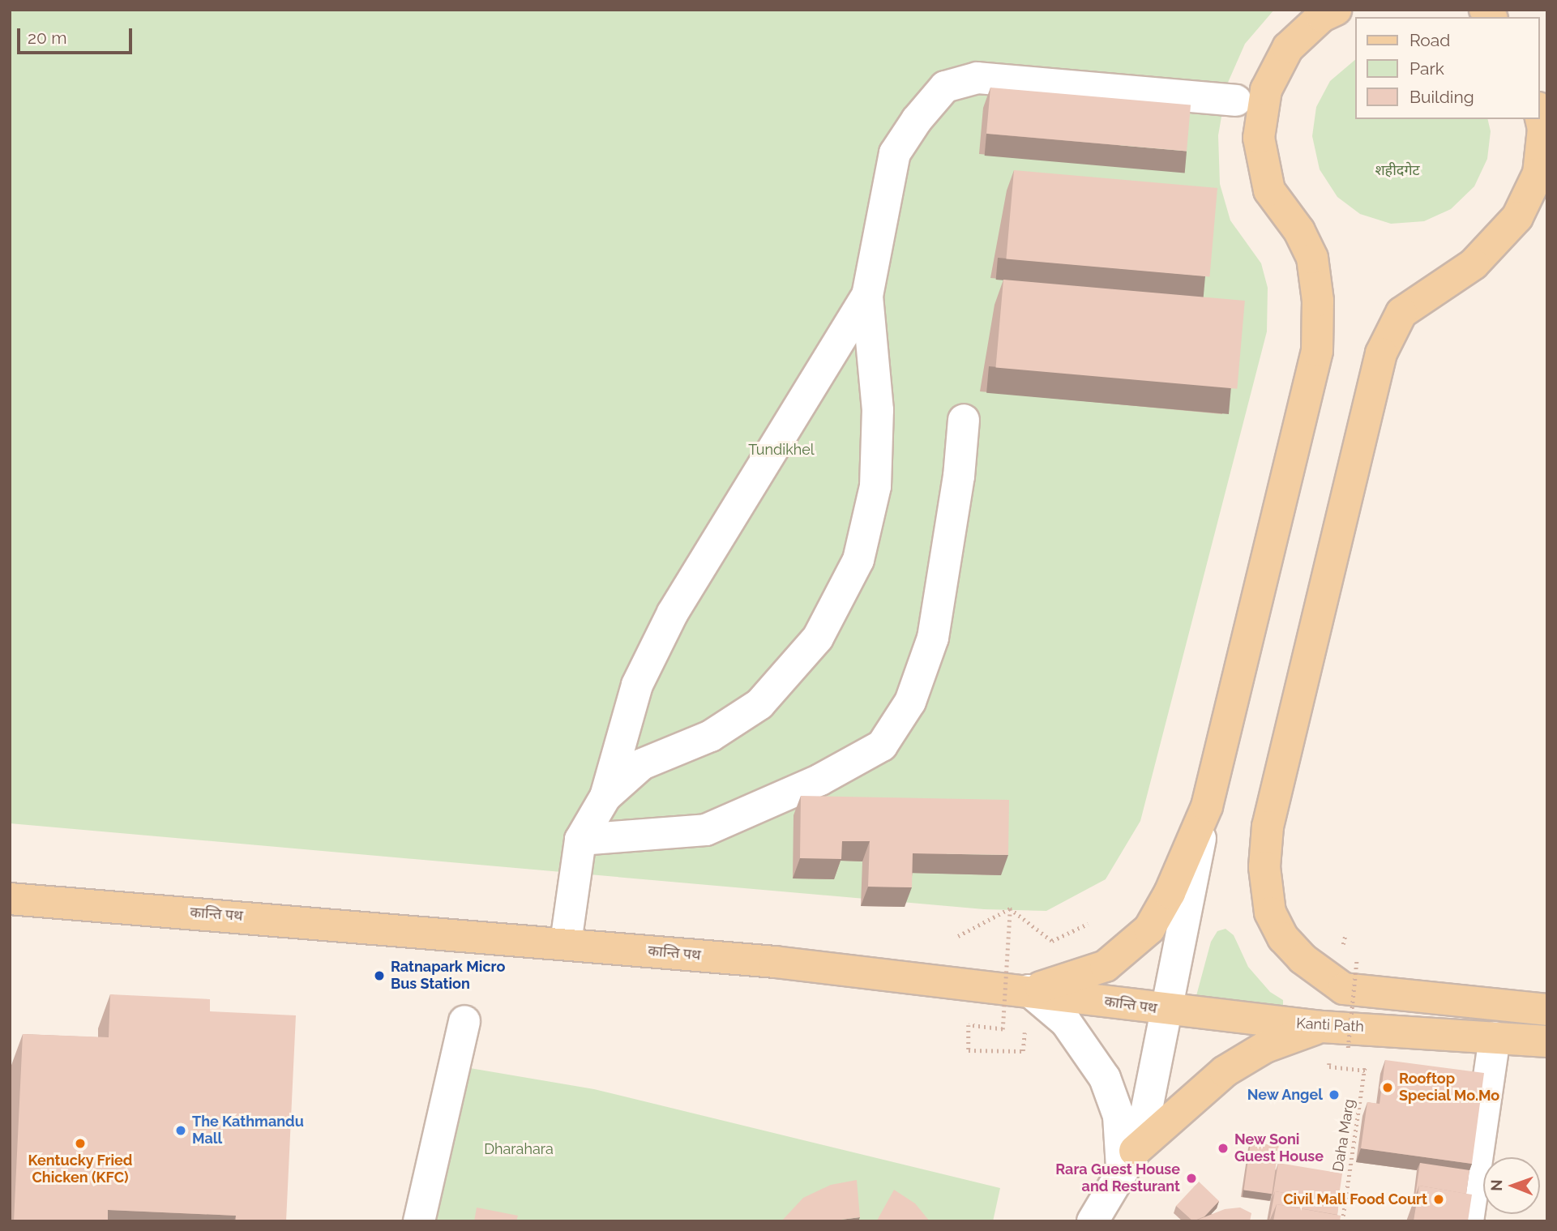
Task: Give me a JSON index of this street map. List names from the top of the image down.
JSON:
{
  "streets": {
    "main road": ["कान्ति पथ", "Kanti Path"],
    "path": ["Daha Marg"]
  },
  "crossings": [
    ["कान्ति पथ", "Kanti Path"]
  ],
  "parks": ["शहीदगेट", "Tundikhel", "Dharahara"],
  "places": [
    "Ratnapark Micro Bus Station",
    "Rooftop Special Mo.Mo",
    "New Angel",
    "The Kathmandu Mall",
    "Kentucky Fried Chicken (KFC)",
    "New Soni Guest House",
    "Rara Guest House and Resturant",
    "Civil Mall Food Court"
  ],
  "legend": ["Road", "Park", "Building"],
  "scale_bar": "20 m",
  "north": "left"
}
